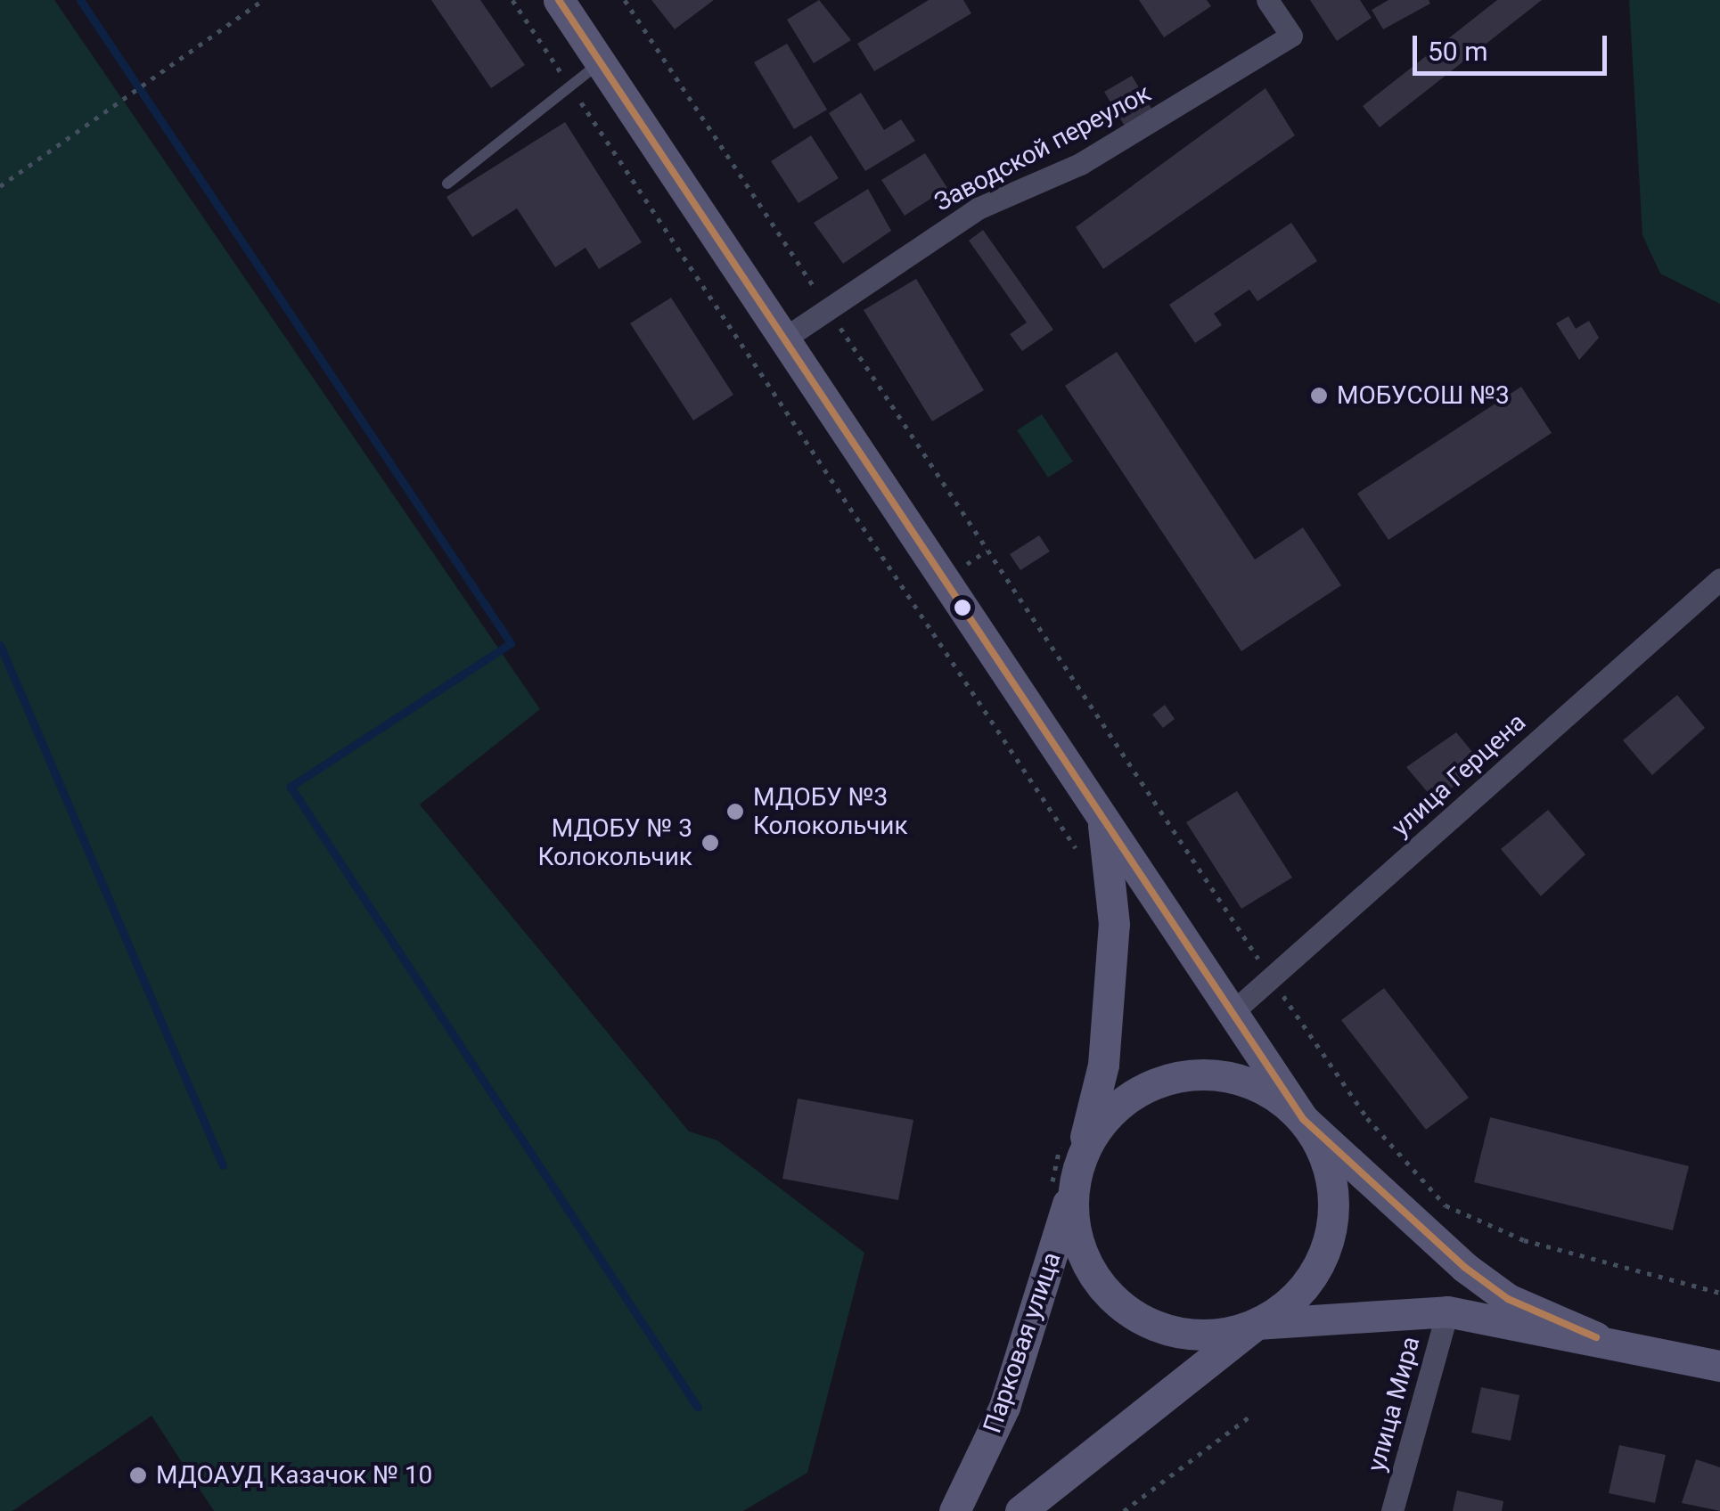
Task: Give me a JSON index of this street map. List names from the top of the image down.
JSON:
{
  "streets": {
    "main road": ["Парковая улица"],
    "street": ["Заводской переулок", "улица Герцена", "улица Мира"]
  },
  "places": [
    "МОБУСОШ №3",
    "МДОБУ №3 Колокольчик",
    "МДОБУ № 3 Колокольчик",
    "МДОАУД Казачок № 10"
  ],
  "scale_bar": "50 m"
}
